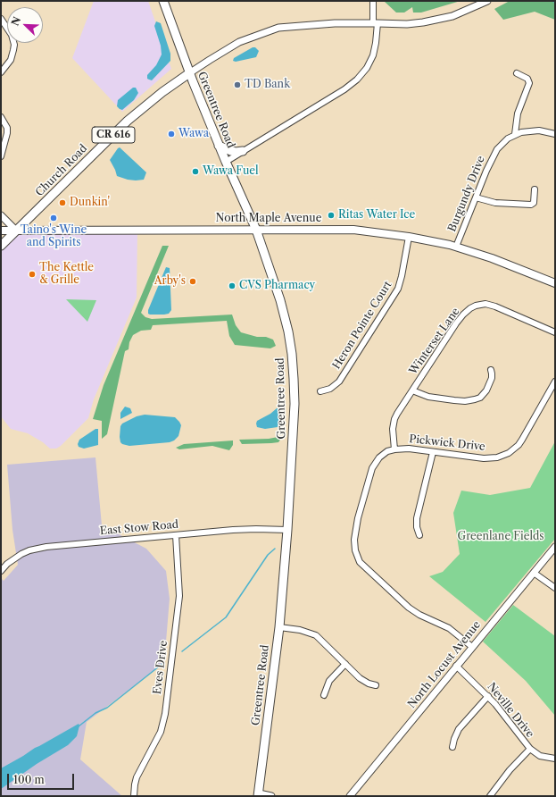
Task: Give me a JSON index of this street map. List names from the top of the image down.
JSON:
{
  "streets": {
    "main road": [
      "Greentree Road",
      "CR 616",
      "Church Road",
      "North Maple Avenue"
    ],
    "street": [
      "Burgundy Drive",
      "Heron Pointe Court",
      "Winterset Lane",
      "Pickwick Drive",
      "East Stow Road",
      "North Locust Avenue",
      "Eves Drive",
      "Neville Drive"
    ]
  },
  "crossings": [
    ["Greentree Road", "Church Road"],
    ["Greentree Road", "North Maple Avenue"],
    ["Greentree Road", "East Stow Road"],
    ["Church Road", "North Maple Avenue"],
    ["Burgundy Drive", "North Maple Avenue"],
    ["North Maple Avenue", "Heron Pointe Court"],
    ["Winterset Lane", "Pickwick Drive"],
    ["Pickwick Drive", "North Locust Avenue"],
    ["East Stow Road", "Eves Drive"],
    ["North Locust Avenue", "Neville Drive"]
  ],
  "parks": ["Greenlane Fields"],
  "places": [
    "TD Bank",
    "Wawa",
    "Wawa Fuel",
    "Dunkin'",
    "Ritas Water Ice",
    "Taino's Wine and Spirits",
    "The Kettle & Grille",
    "Arby's",
    "CVS Pharmacy"
  ],
  "scale_bar": "100 m",
  "north": "top left"
}
